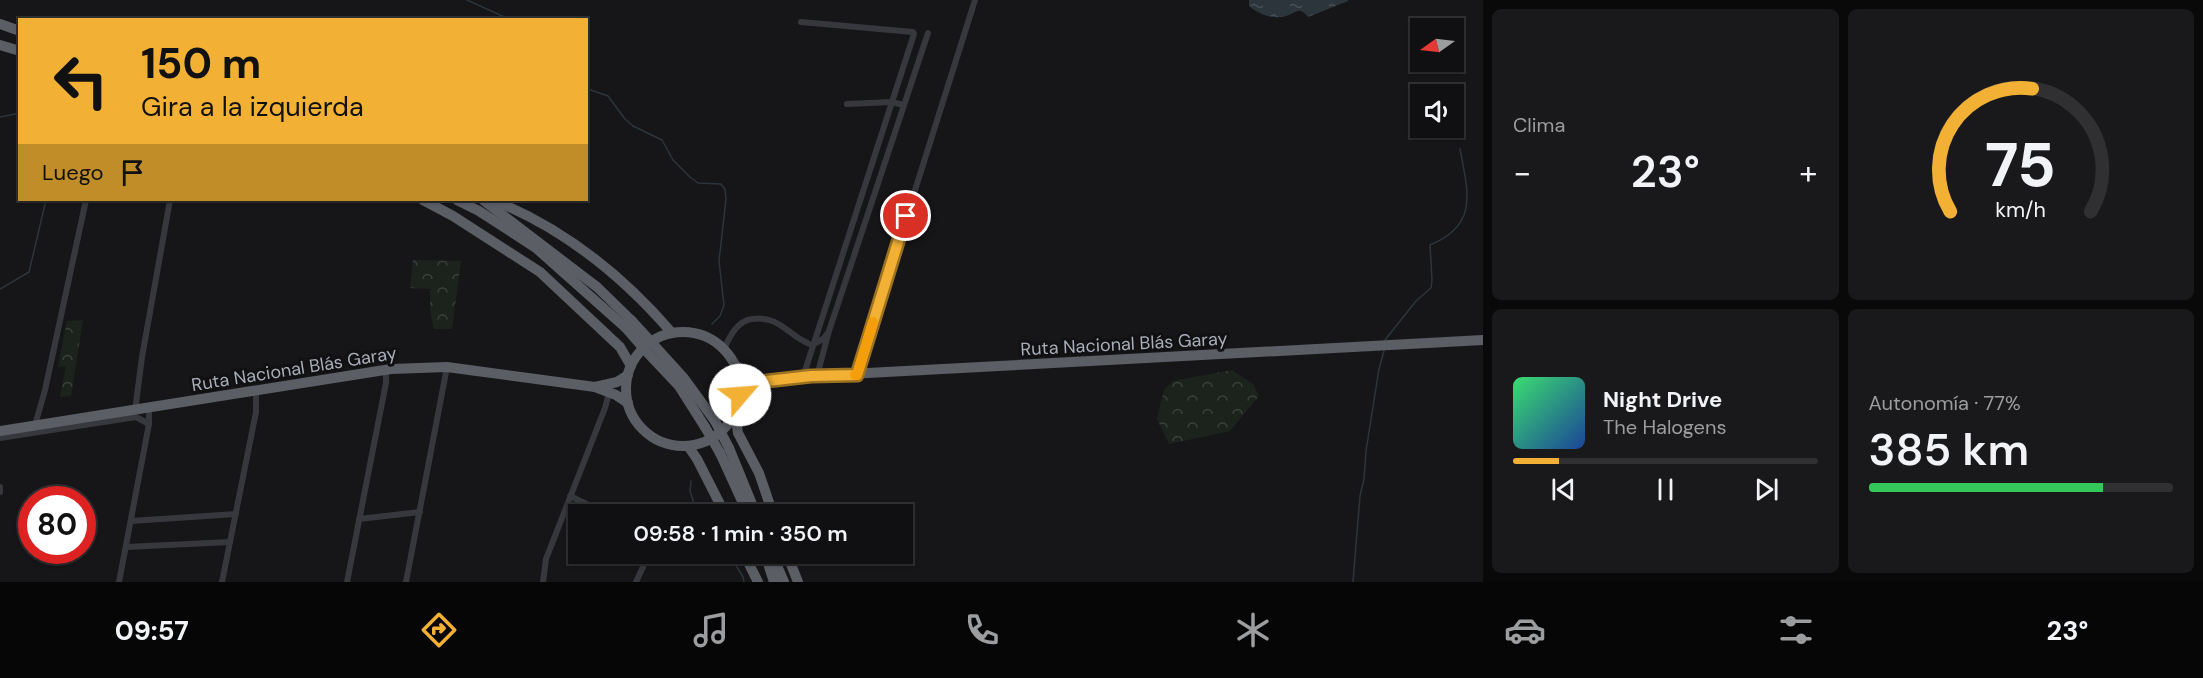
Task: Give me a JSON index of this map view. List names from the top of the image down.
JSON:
{
  "streets": {
    "highway": ["Ruta Nacional Blás Garay"]
  },
  "north": "left",
  "page": {
    "tile": [
      "Clima",
      ["Autonomía · 77%", "385 km"]
    ],
    "turn": ["150 m", "Gira a la izquierda"],
    "then": "Luego",
    "heat": ["−", "23°", "+"],
    "song": ["Night Drive", "The Halogens"],
    "limit": "80",
    "trip": "09:58 · 1 min · 350 m",
    "tabs": ["09:57", "23°"],
    "gauge": ["75", "km/h"]
  }
}
